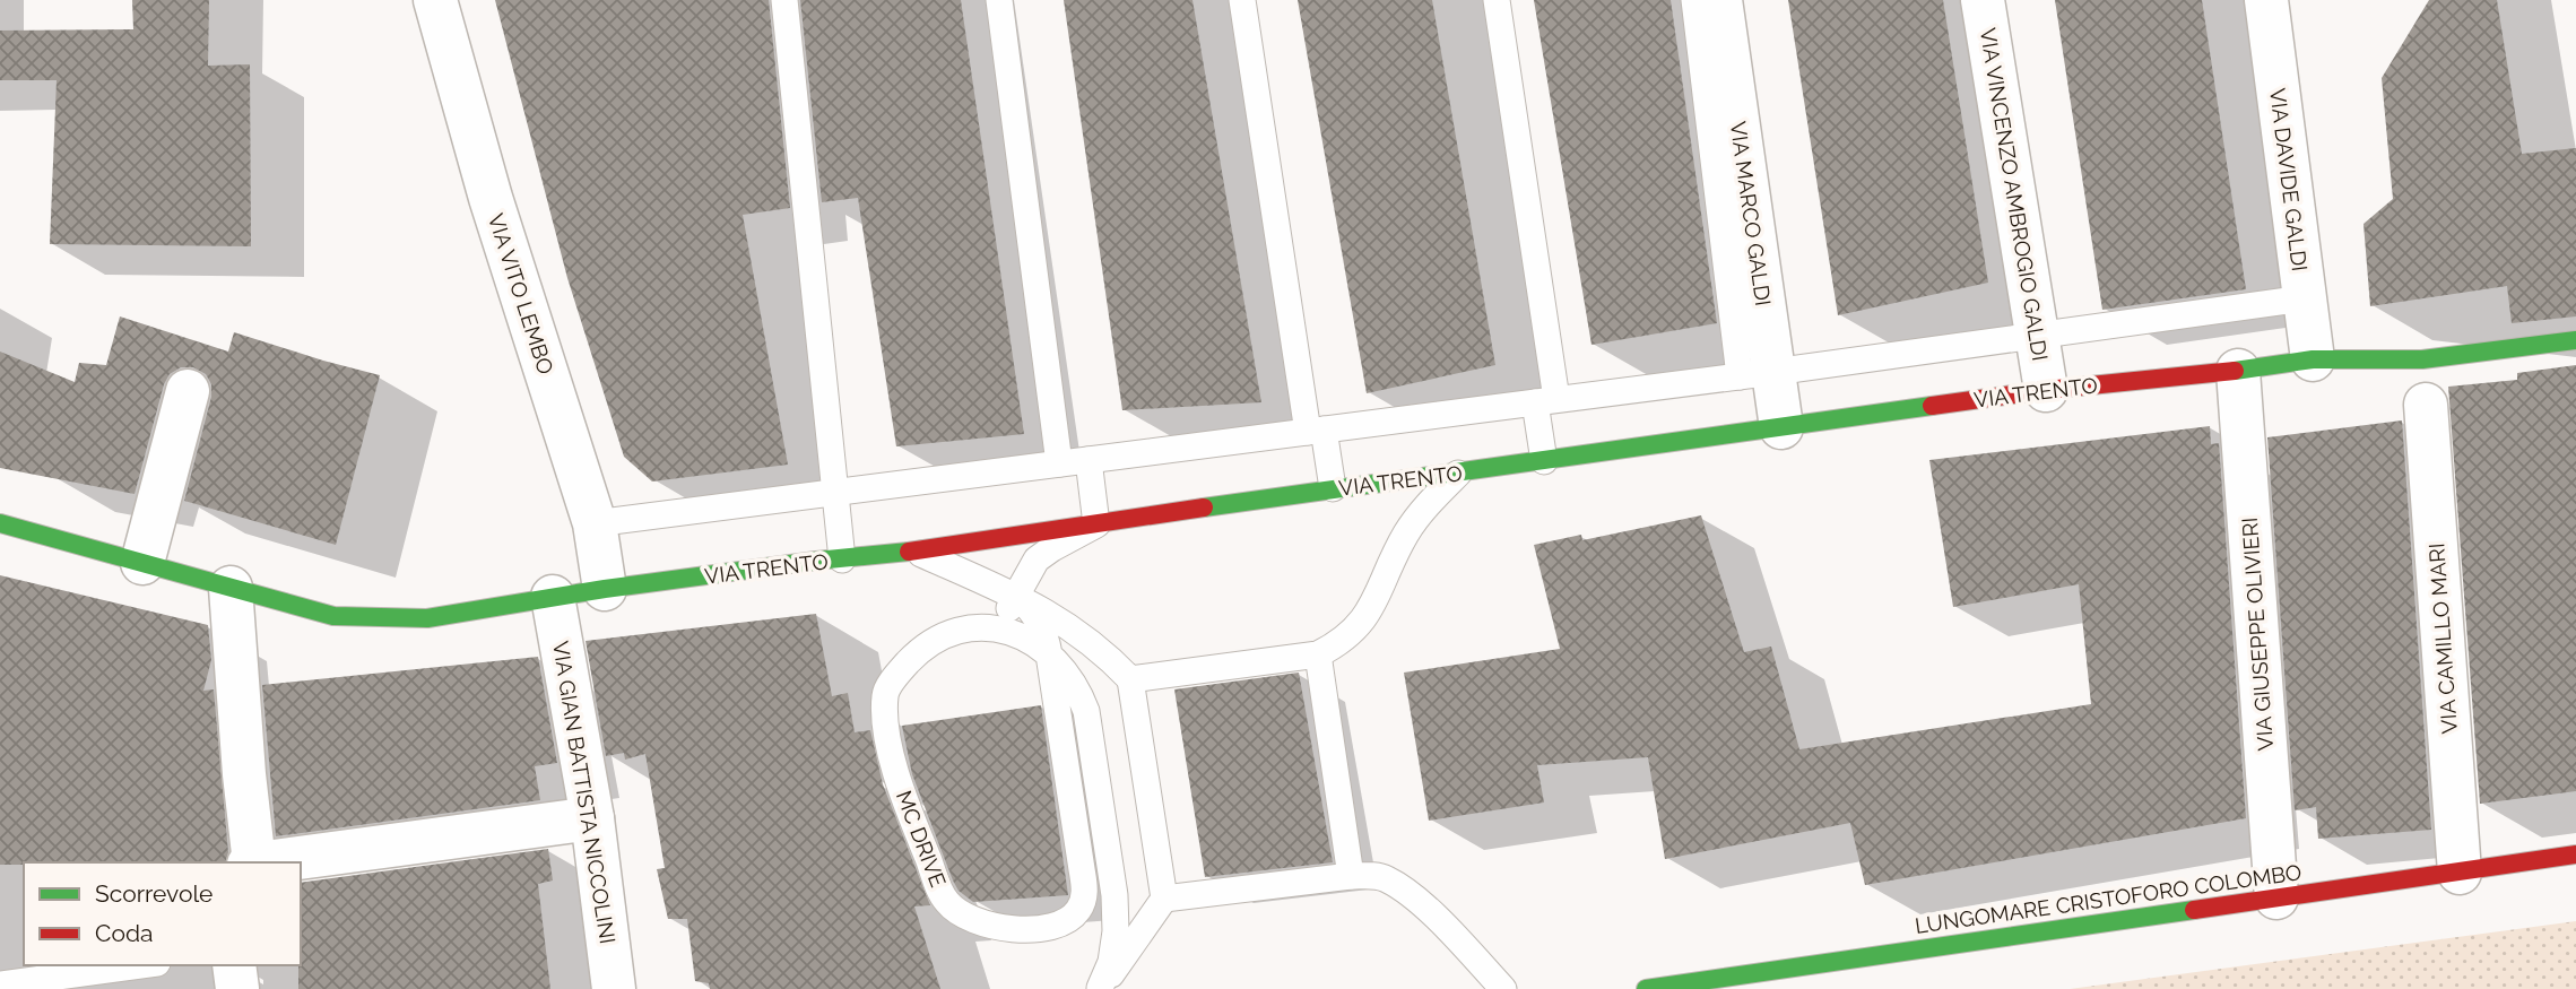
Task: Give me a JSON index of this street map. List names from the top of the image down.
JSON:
{
  "streets": {
    "main road": ["VIA TRENTO", "LUNGOMARE CRISTOFORO COLOMBO"],
    "street": [
      "VIA DAVIDE GALDI",
      "VIA VINCENZO AMBROGIO GALDI",
      "VIA MARCO GALDI",
      "VIA VITO LEMBO",
      "VIA GIUSEPPE OLIVIERI",
      "VIA CAMILLO MARI",
      "VIA GIAN BATTISTA NICCOLINI"
    ],
    "lane": ["MC DRIVE"]
  },
  "crossings": [
    ["VIA DAVIDE GALDI", "VIA TRENTO"],
    ["VIA VINCENZO AMBROGIO GALDI", "VIA TRENTO"],
    ["VIA MARCO GALDI", "VIA TRENTO"],
    ["VIA VITO LEMBO", "VIA TRENTO"],
    ["VIA TRENTO", "VIA GIUSEPPE OLIVIERI"],
    ["VIA TRENTO", "VIA GIAN BATTISTA NICCOLINI"],
    ["VIA GIUSEPPE OLIVIERI", "LUNGOMARE CRISTOFORO COLOMBO"],
    ["VIA CAMILLO MARI", "LUNGOMARE CRISTOFORO COLOMBO"]
  ],
  "legend": ["Scorrevole", "Coda"]
}
